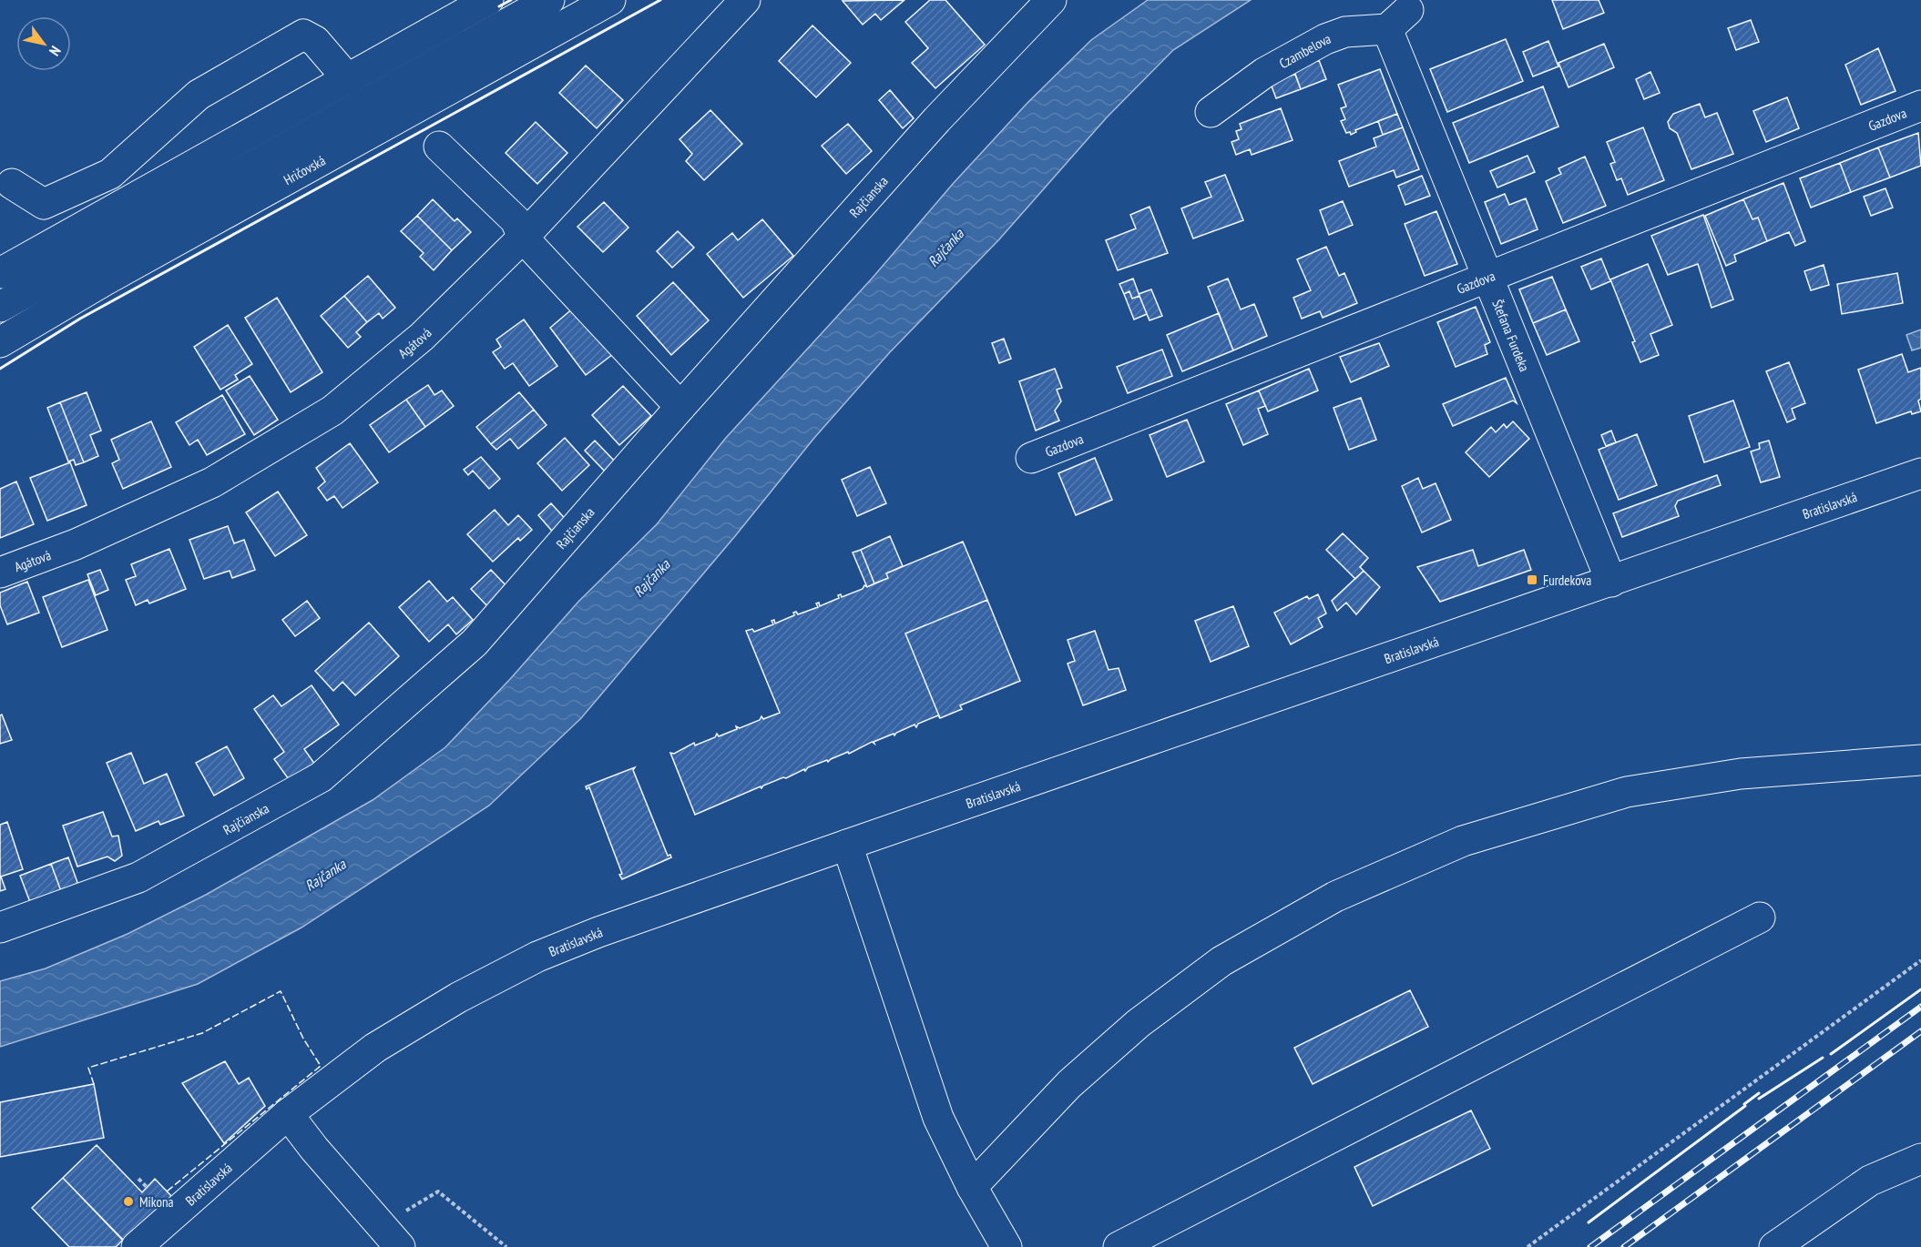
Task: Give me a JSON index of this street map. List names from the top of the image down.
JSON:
{
  "streets": {
    "street": [
      "Czambelova",
      "Gazdova",
      "Hričovská",
      "Rajčianska",
      "Štefana Furdeka",
      "Agátová",
      "Bratislavská"
    ]
  },
  "crossings": [
    ["Czambelova", "Štefana Furdeka"],
    ["Gazdova", "Štefana Furdeka"],
    ["Štefana Furdeka", "Bratislavská"]
  ],
  "water": ["Rajčanka"],
  "places": {
    "transit": ["Furdekova"],
    "other": ["Mikona"]
  },
  "north": "bottom right"
}
